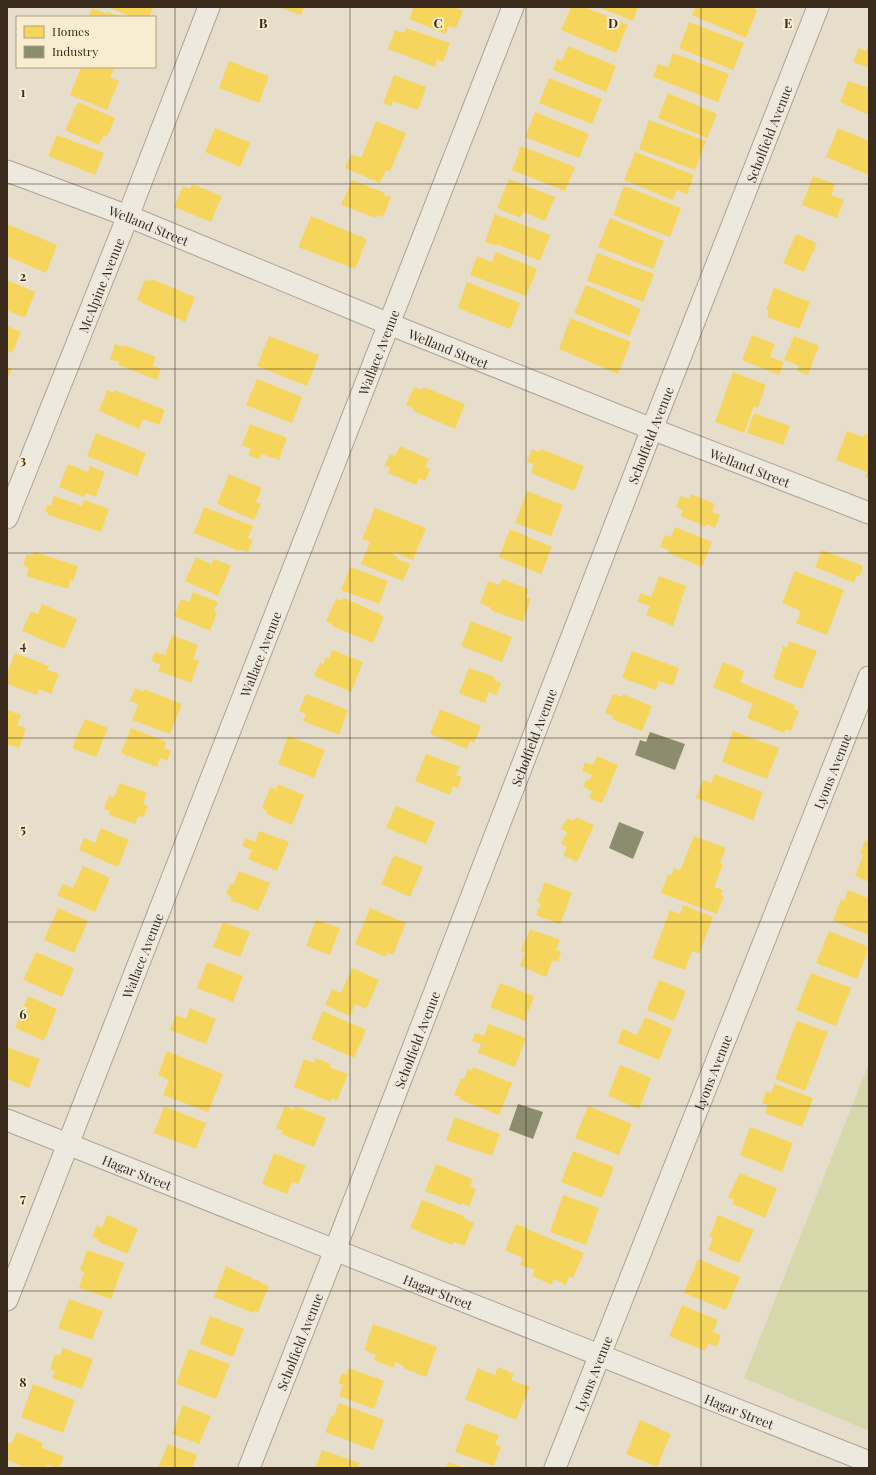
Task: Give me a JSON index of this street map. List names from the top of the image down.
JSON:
{
  "streets": {
    "street": [
      "Scholfield Avenue",
      "Welland Street",
      "McAlpine Avenue",
      "Wallace Avenue",
      "Lyons Avenue",
      "Hagar Street"
    ]
  },
  "crossings": [
    ["Scholfield Avenue", "Welland Street"],
    ["Scholfield Avenue", "Hagar Street"],
    ["Welland Street", "McAlpine Avenue"],
    ["Welland Street", "Wallace Avenue"],
    ["Wallace Avenue", "Hagar Street"],
    ["Lyons Avenue", "Hagar Street"]
  ],
  "legend": ["Homes", "Industry"],
  "grid": {
    "columns": [
      "B",
      "C",
      "D",
      "E"
    ],
    "rows": [
      "1",
      "2",
      "3",
      "4",
      "5",
      "6",
      "7",
      "8"
    ]
  }
}
